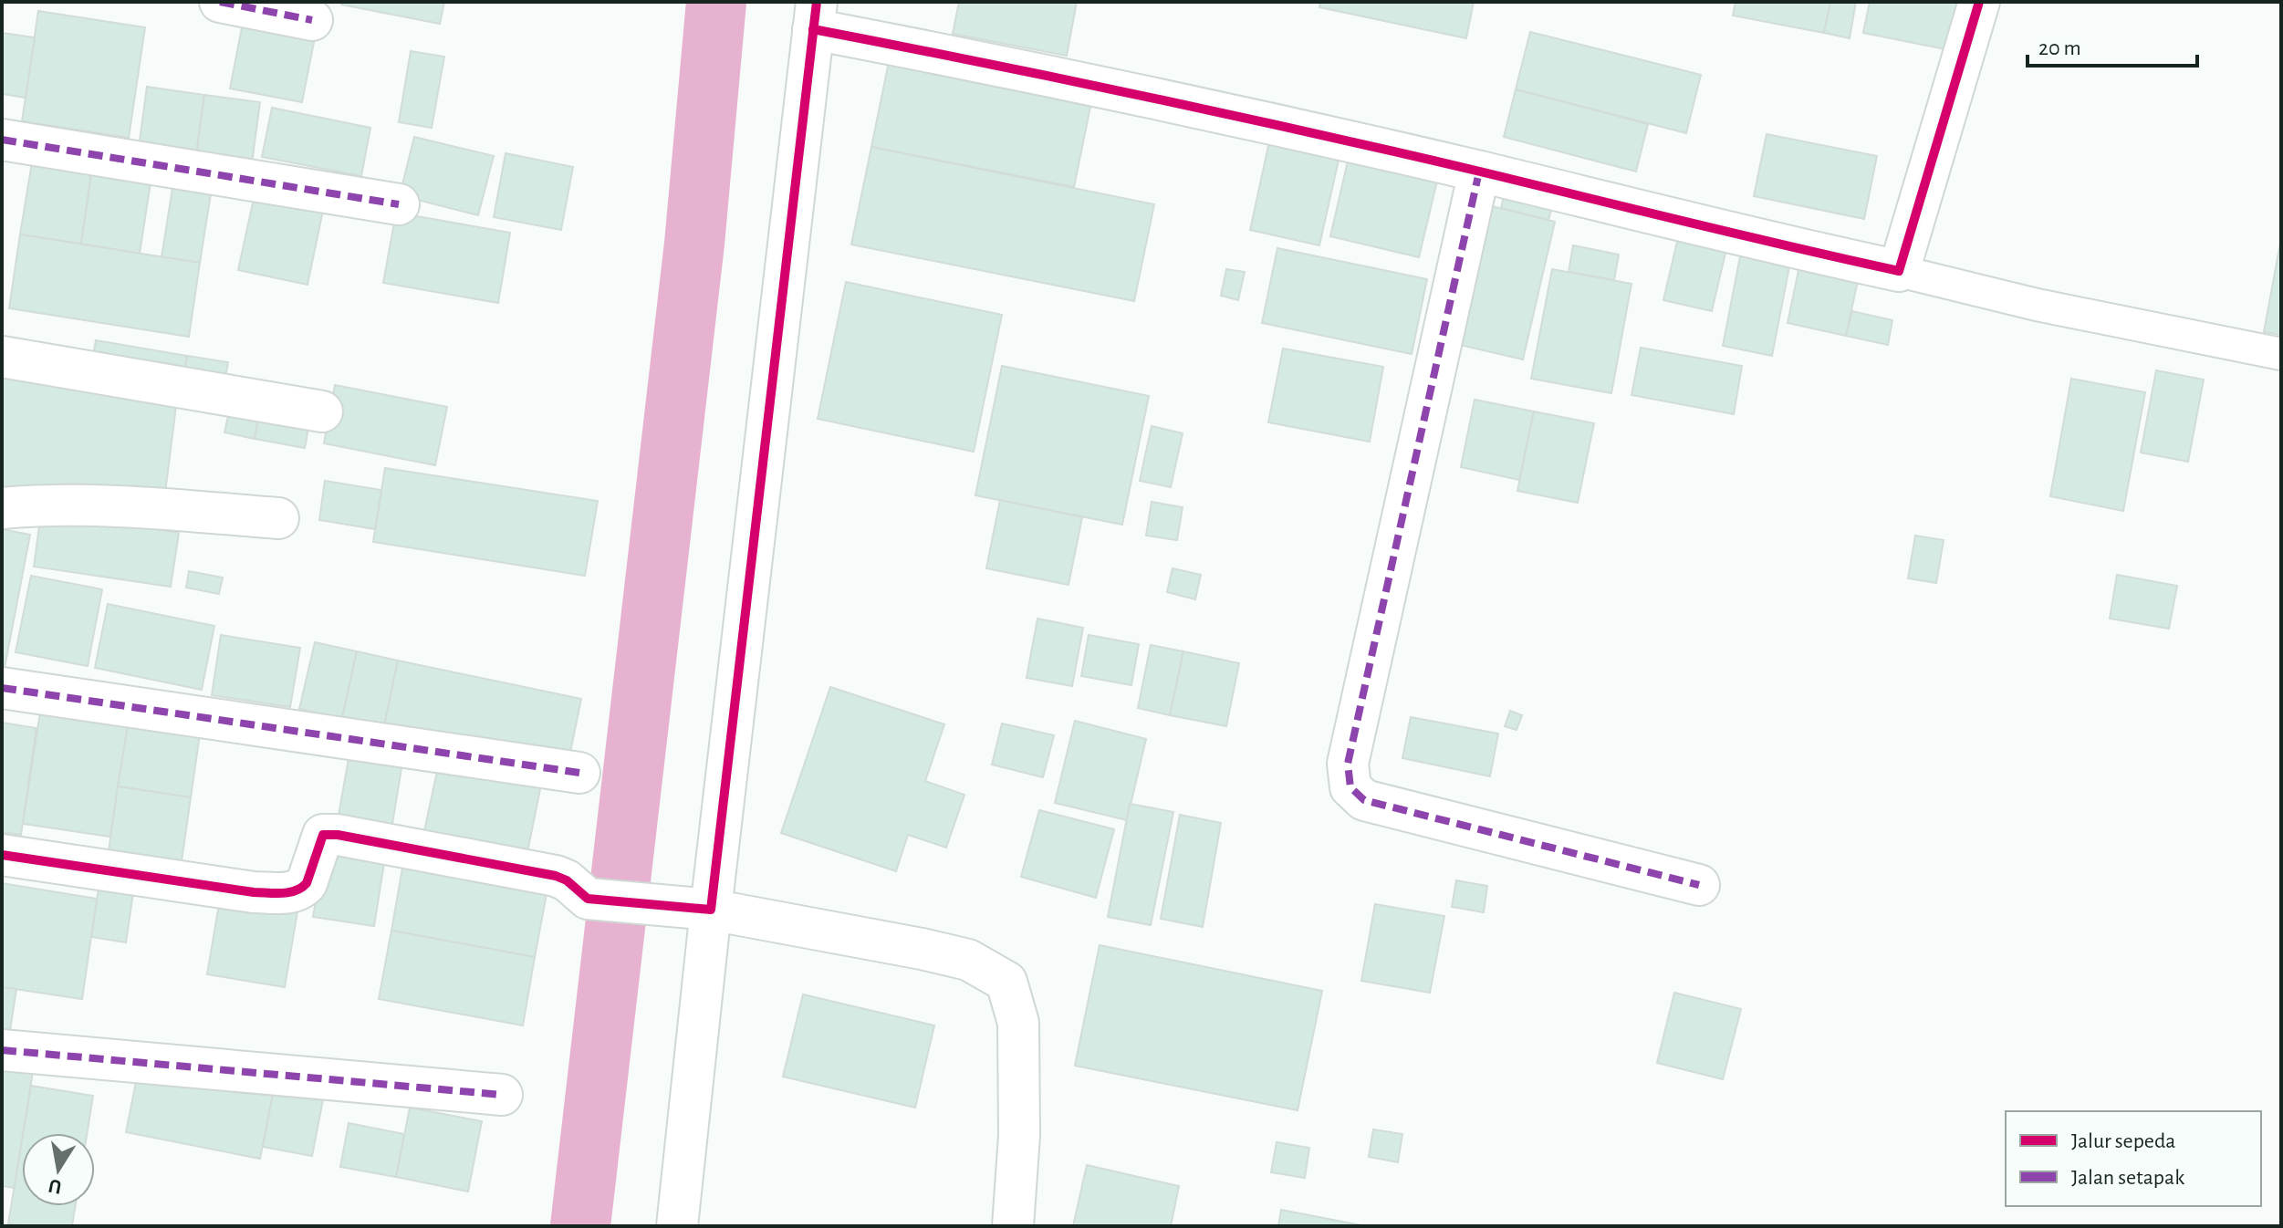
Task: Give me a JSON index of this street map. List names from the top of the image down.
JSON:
{
  "legend": ["Jalur sepeda", "Jalan setapak"],
  "scale_bar": "20 m",
  "north": "bottom"
}
